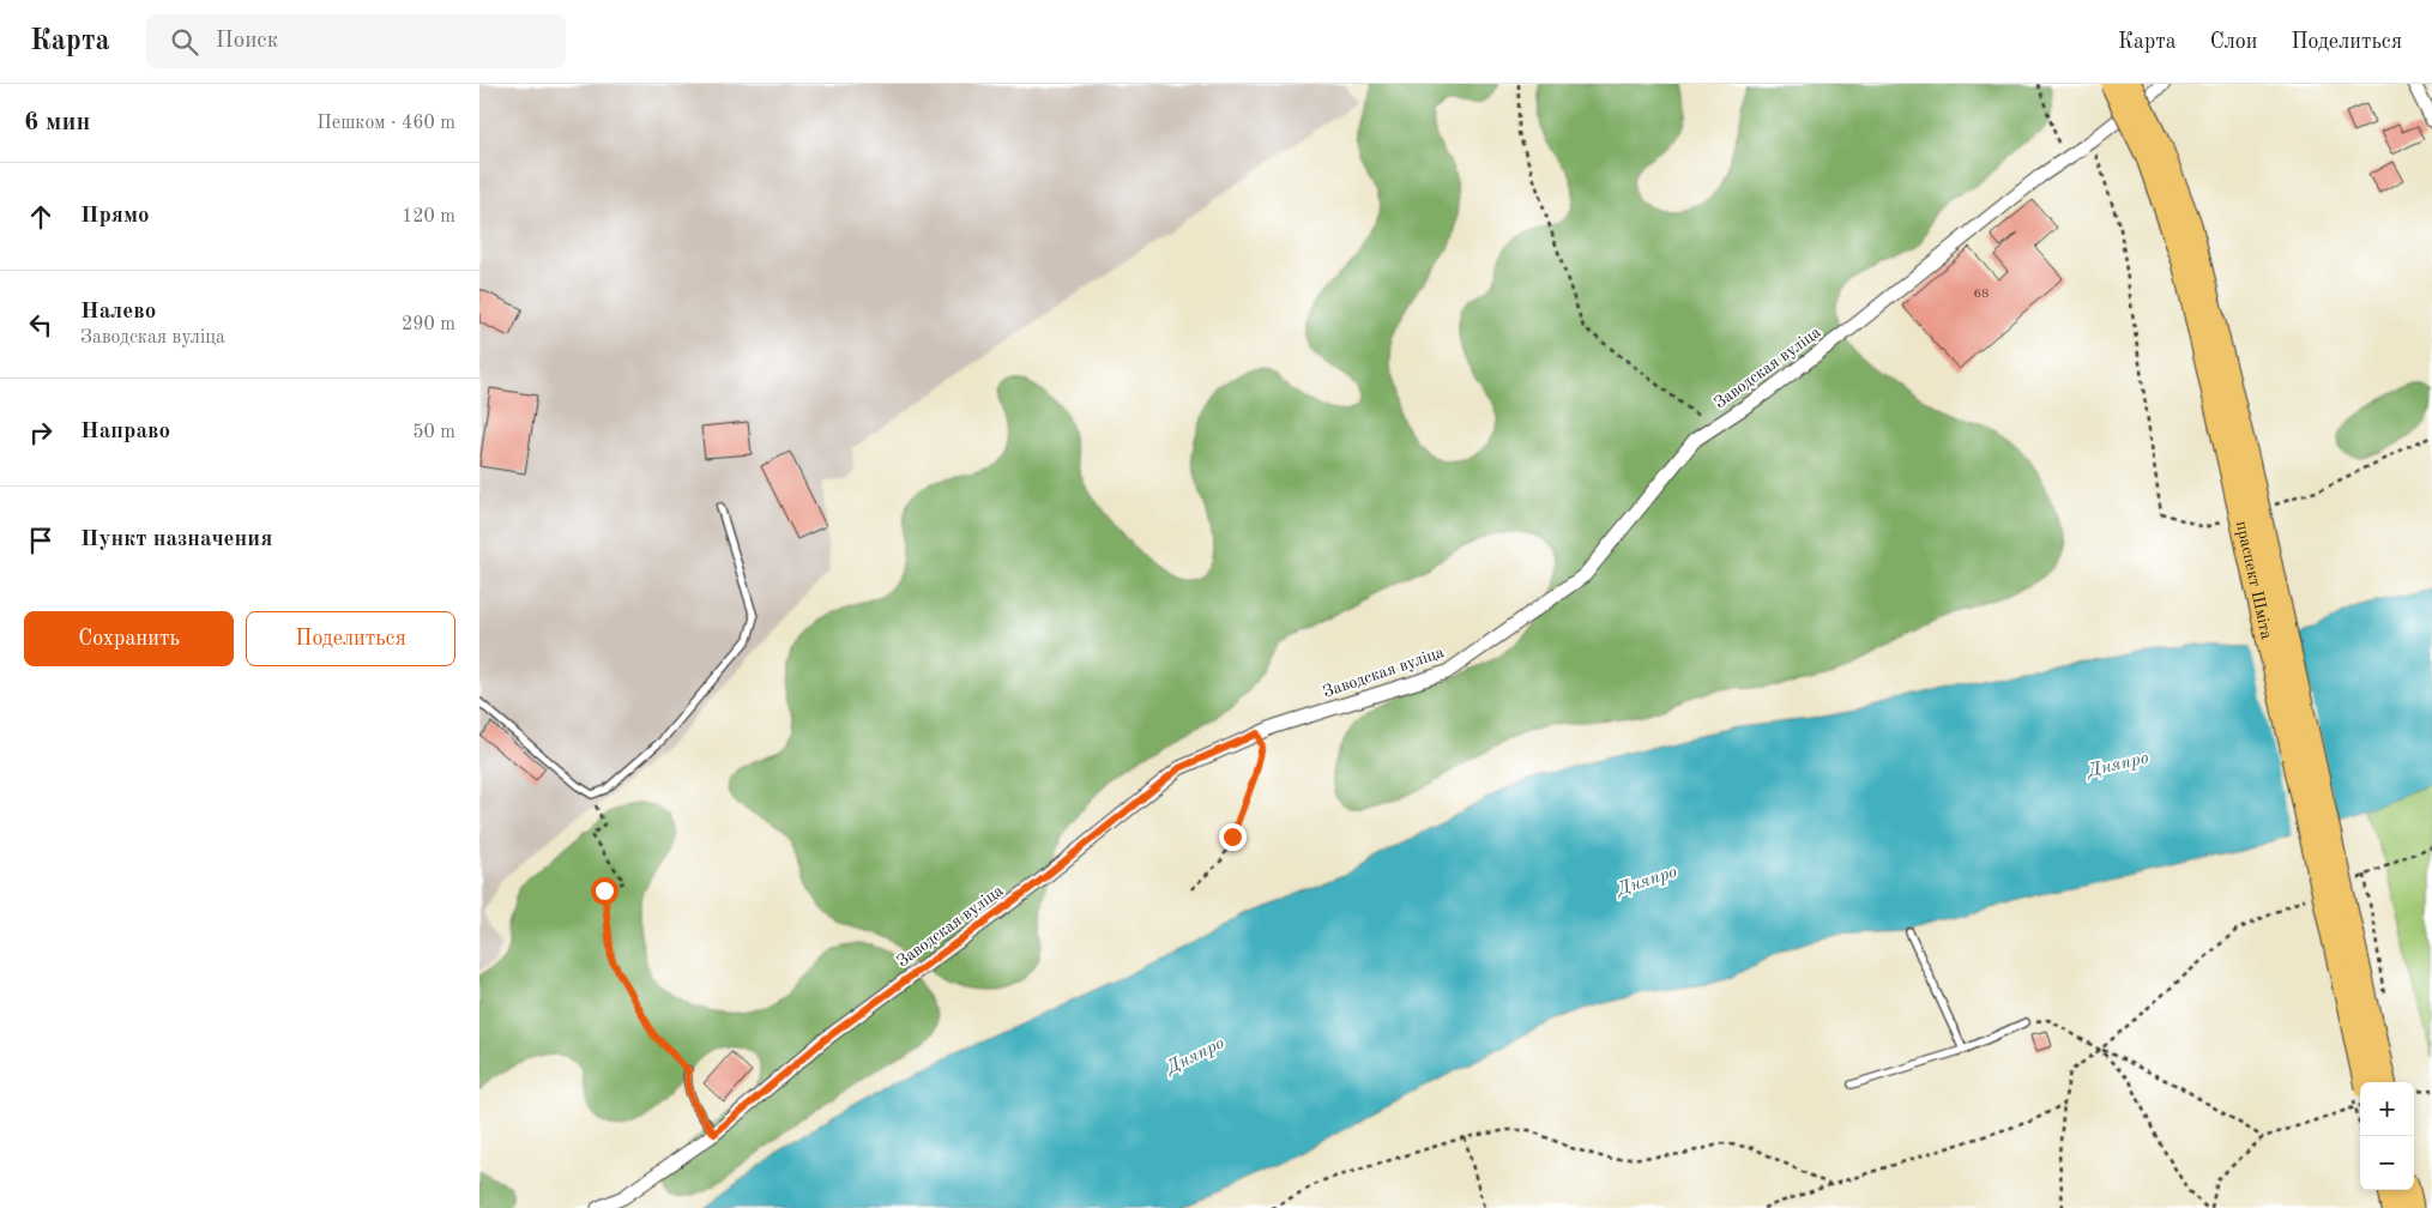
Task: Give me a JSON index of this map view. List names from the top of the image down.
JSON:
{
  "streets": {
    "main road": ["праспект Шміта"],
    "street": ["Заводская вуліца"]
  },
  "water": ["Дняпро"],
  "house_numbers": ["68"],
  "page": {
    "header": "Карта",
    "search": "Поиск",
    "nav": ["Карта", "Слои", "Поделиться"],
    "heading": ["6 мин", "Пешком · 460 m"],
    "list": [
      ["Прямо", "120 m"],
      ["Налево", "Заводская вуліца", "290 m"],
      ["Направо", "50 m"],
      "Пункт назначения"
    ],
    "buttons": ["Сохранить", "Поделиться"],
    "map_buttons": ["+", "−"]
  }
}
